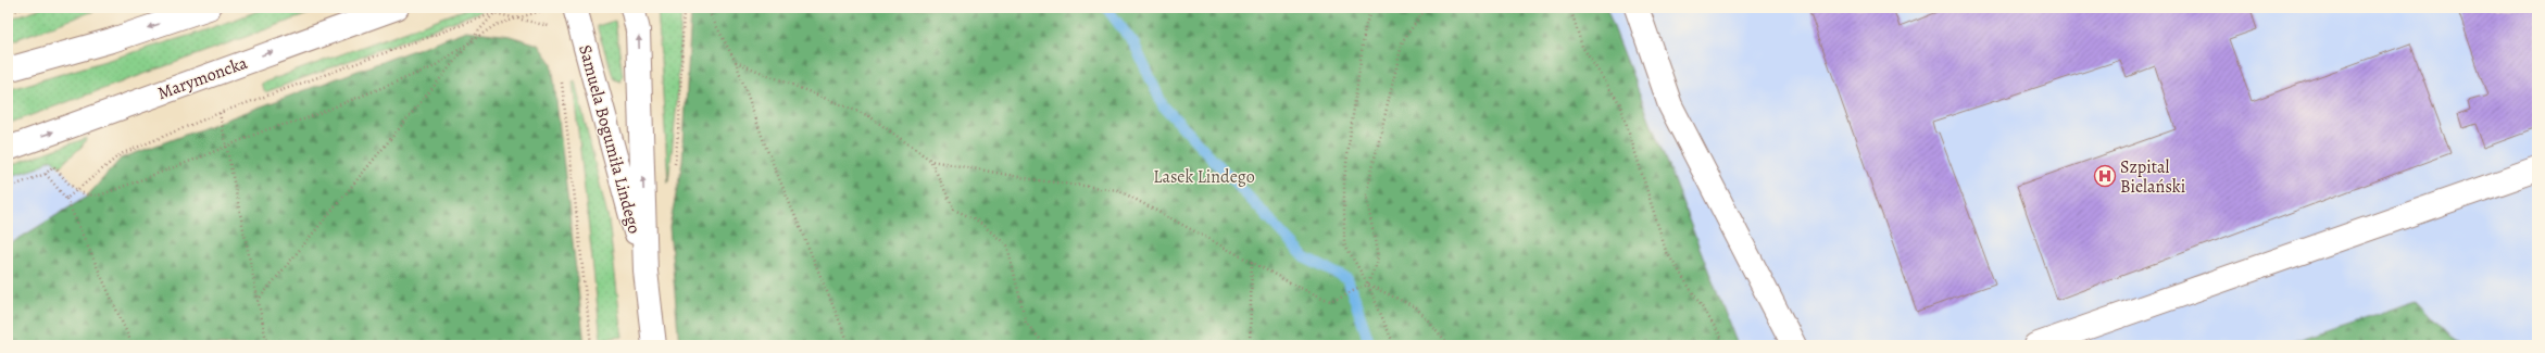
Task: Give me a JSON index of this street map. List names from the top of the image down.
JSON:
{
  "streets": {
    "main road": ["Marymoncka", "Samuela Bogumiła Lindego"]
  },
  "parks": ["Lasek Lindego"],
  "places": {
    "hospital": ["Szpital Bielański"]
  }
}
